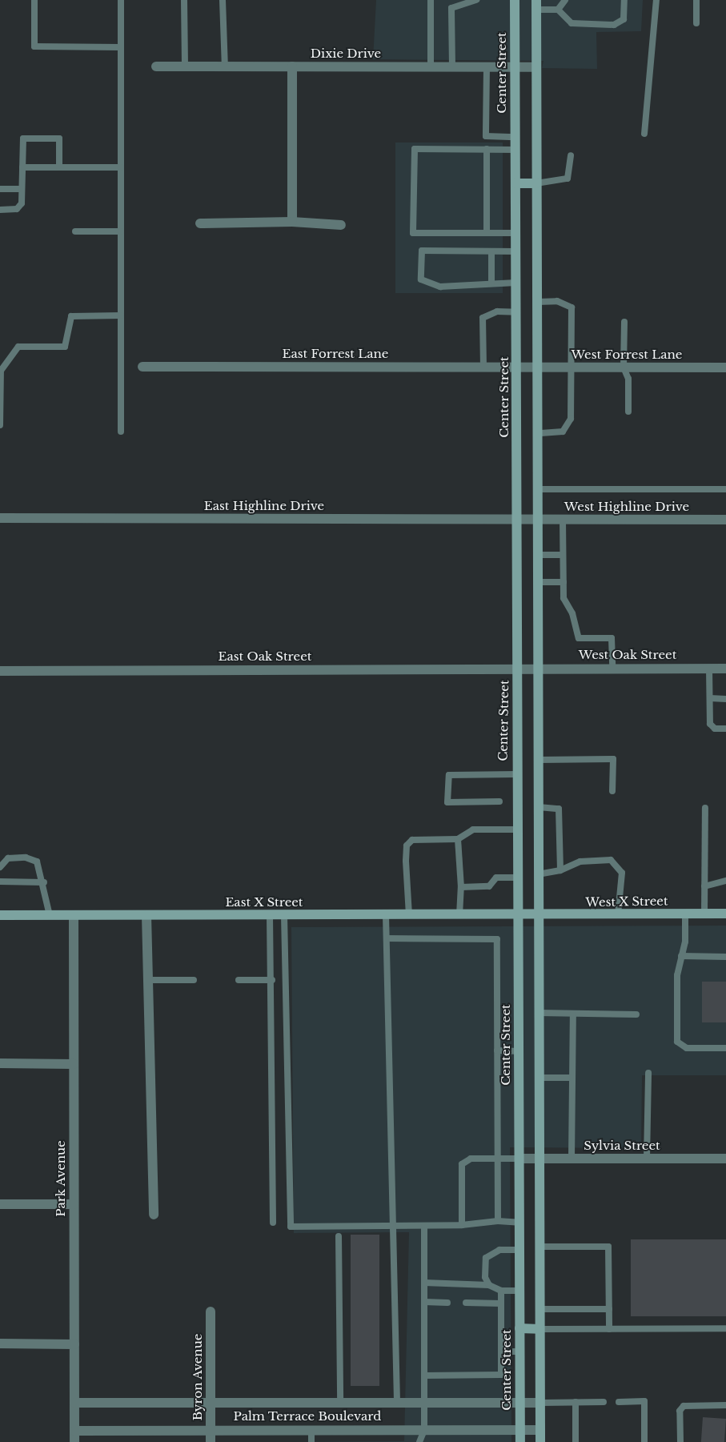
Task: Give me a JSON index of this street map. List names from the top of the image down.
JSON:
{
  "streets": {
    "main road": ["Center Street", "West X Street", "East X Street"],
    "street": [
      "Dixie Drive",
      "East Forrest Lane",
      "West Forrest Lane",
      "East Highline Drive",
      "West Highline Drive",
      "West Oak Street",
      "East Oak Street",
      "Sylvia Street",
      "Park Avenue",
      "Byron Avenue",
      "Palm Terrace Boulevard"
    ]
  },
  "crossings": [
    ["Dixie Drive", "Center Street"],
    ["Center Street", "East Forrest Lane"],
    ["Center Street", "East Highline Drive"],
    ["Center Street", "East Oak Street"],
    ["Center Street", "West X Street"],
    ["Center Street", "East X Street"],
    ["Center Street", "Sylvia Street"],
    ["Center Street", "Palm Terrace Boulevard"],
    ["East Forrest Lane", "West Forrest Lane"],
    ["East Highline Drive", "West Highline Drive"],
    ["West Oak Street", "East Oak Street"],
    ["West X Street", "East X Street"],
    ["East X Street", "Park Avenue"],
    ["Park Avenue", "Palm Terrace Boulevard"],
    ["Byron Avenue", "Palm Terrace Boulevard"]
  ]
}
